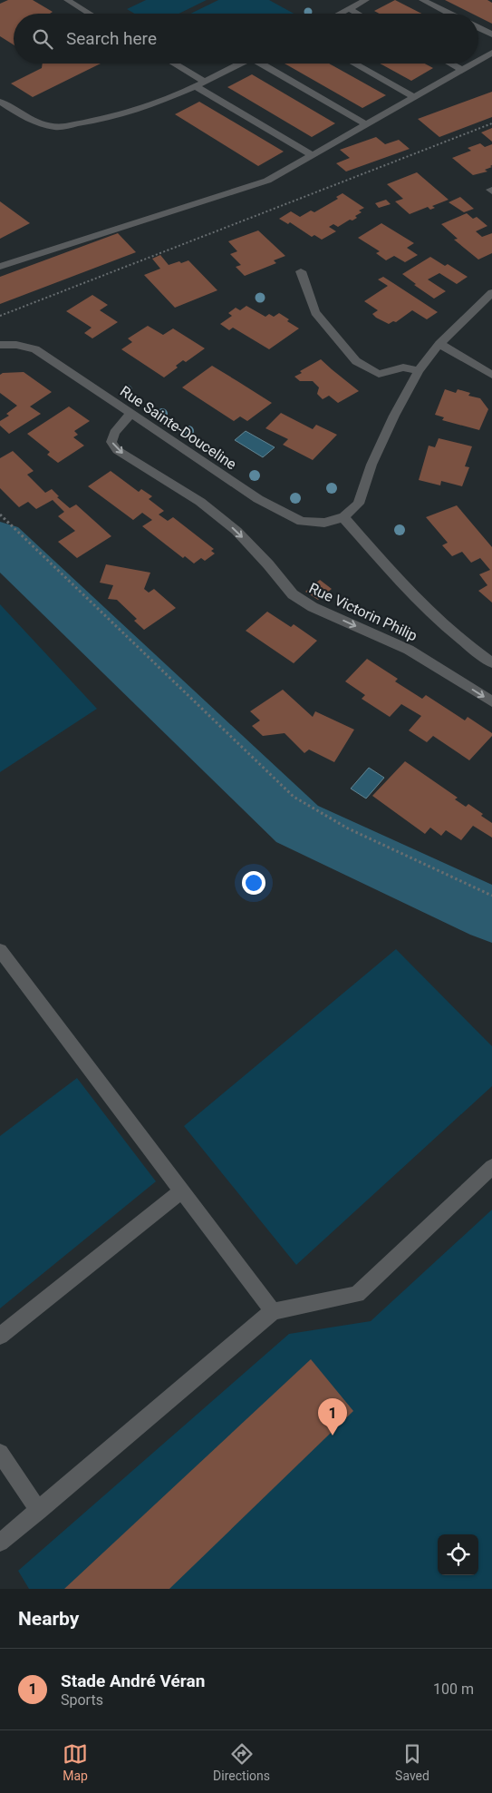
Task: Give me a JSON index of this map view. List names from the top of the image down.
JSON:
{
  "streets": {
    "street": ["Rue Sainte-Douceline", "Rue Victorin Philip"]
  },
  "crossings": [
    ["Rue Sainte-Douceline", "Rue Victorin Philip"]
  ],
  "page": {
    "search": "Search here",
    "pins": "1",
    "heading": "Nearby",
    "list": [
      {
        "mark": "1",
        "name": "Stade André Véran",
        "note": "Sports",
        "value": "100 m"
      }
    ],
    "nav": ["Map", "Directions", "Saved"]
  }
}
